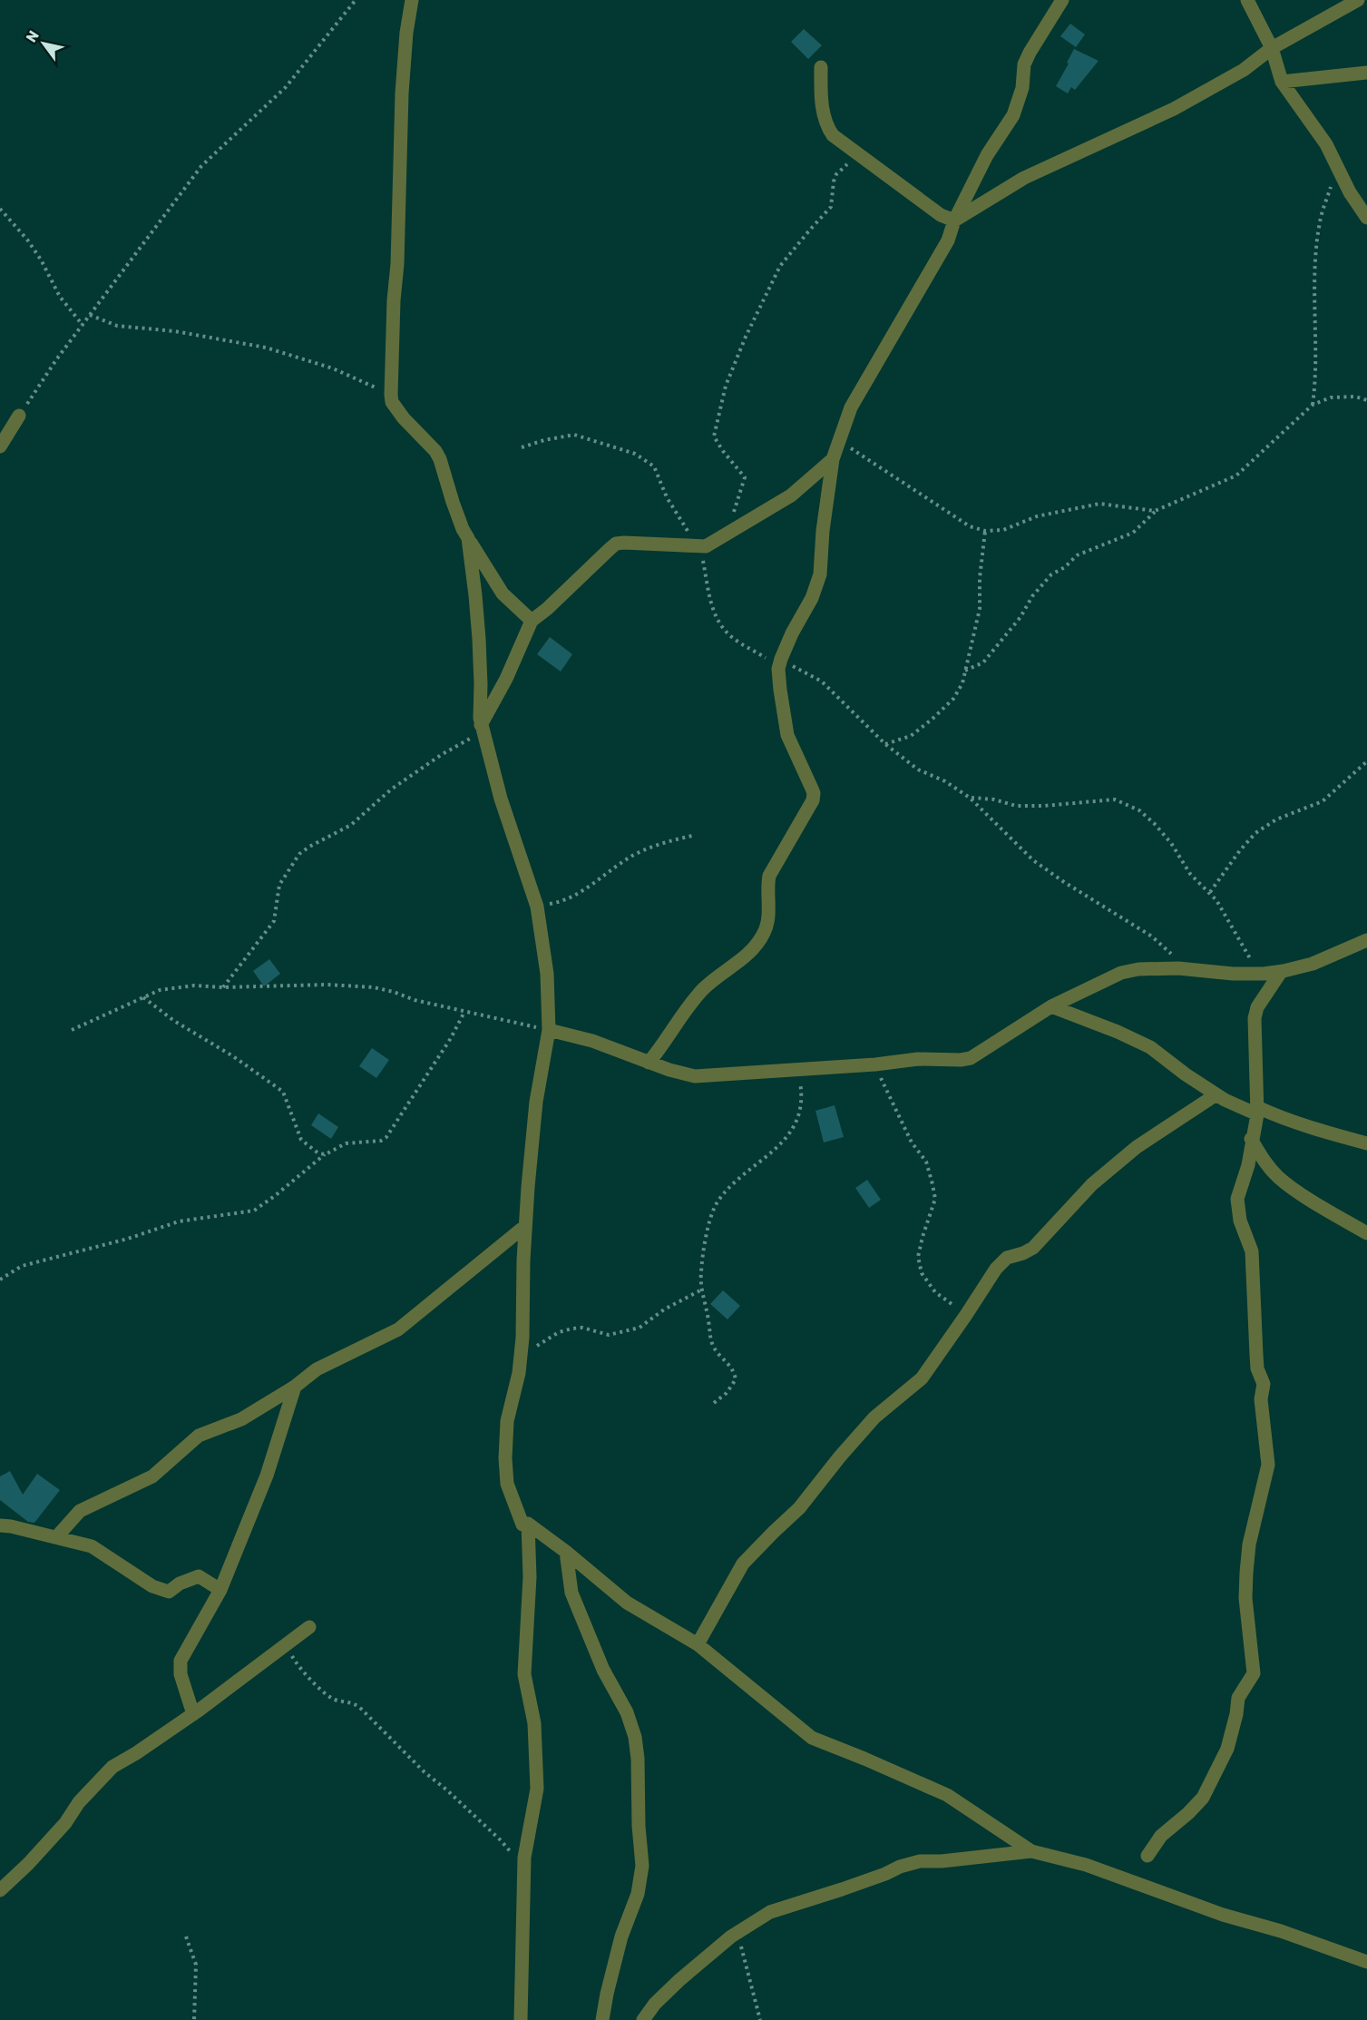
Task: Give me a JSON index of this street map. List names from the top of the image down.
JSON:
{
  "north": "top left"
}
